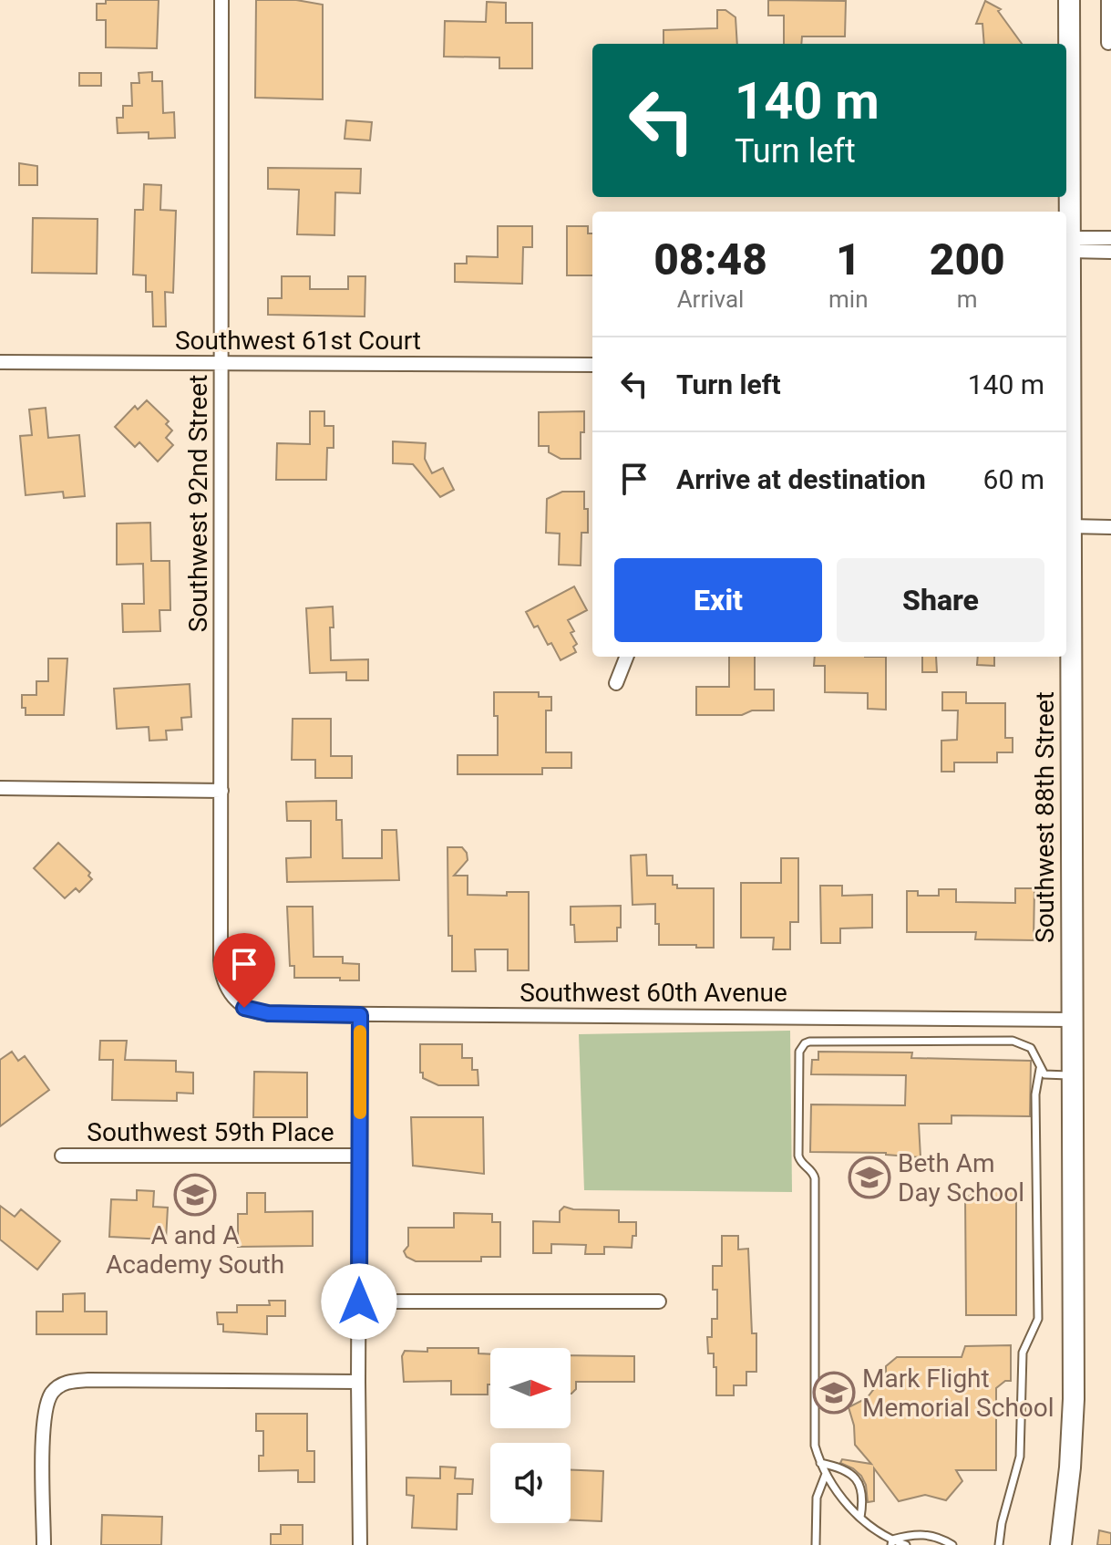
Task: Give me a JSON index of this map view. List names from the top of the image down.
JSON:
{
  "streets": {
    "street": [
      "Southwest 61st Court",
      "Southwest 92nd Street",
      "Southwest 88th Street",
      "Southwest 60th Avenue",
      "Southwest 59th Place"
    ]
  },
  "crossings": [
    ["Southwest 61st Court", "Southwest 92nd Street"],
    ["Southwest 92nd Street", "Southwest 60th Avenue"],
    ["Southwest 88th Street", "Southwest 60th Avenue"]
  ],
  "places": {
    "school or university": ["Beth Am Day School", "A and A Academy South", "Mark Flight Memorial School"]
  },
  "north": "right",
  "page": {
    "turn": ["140 m", "Turn left"],
    "eta": [
      "08:48",
      "Arrival",
      "1",
      "min",
      "200",
      "m"
    ],
    "list": [
      {
        "name": "Turn left",
        "value": "140 m"
      },
      {
        "name": "Arrive at destination",
        "value": "60 m"
      }
    ],
    "buttons": ["Exit", "Share"]
  }
}
